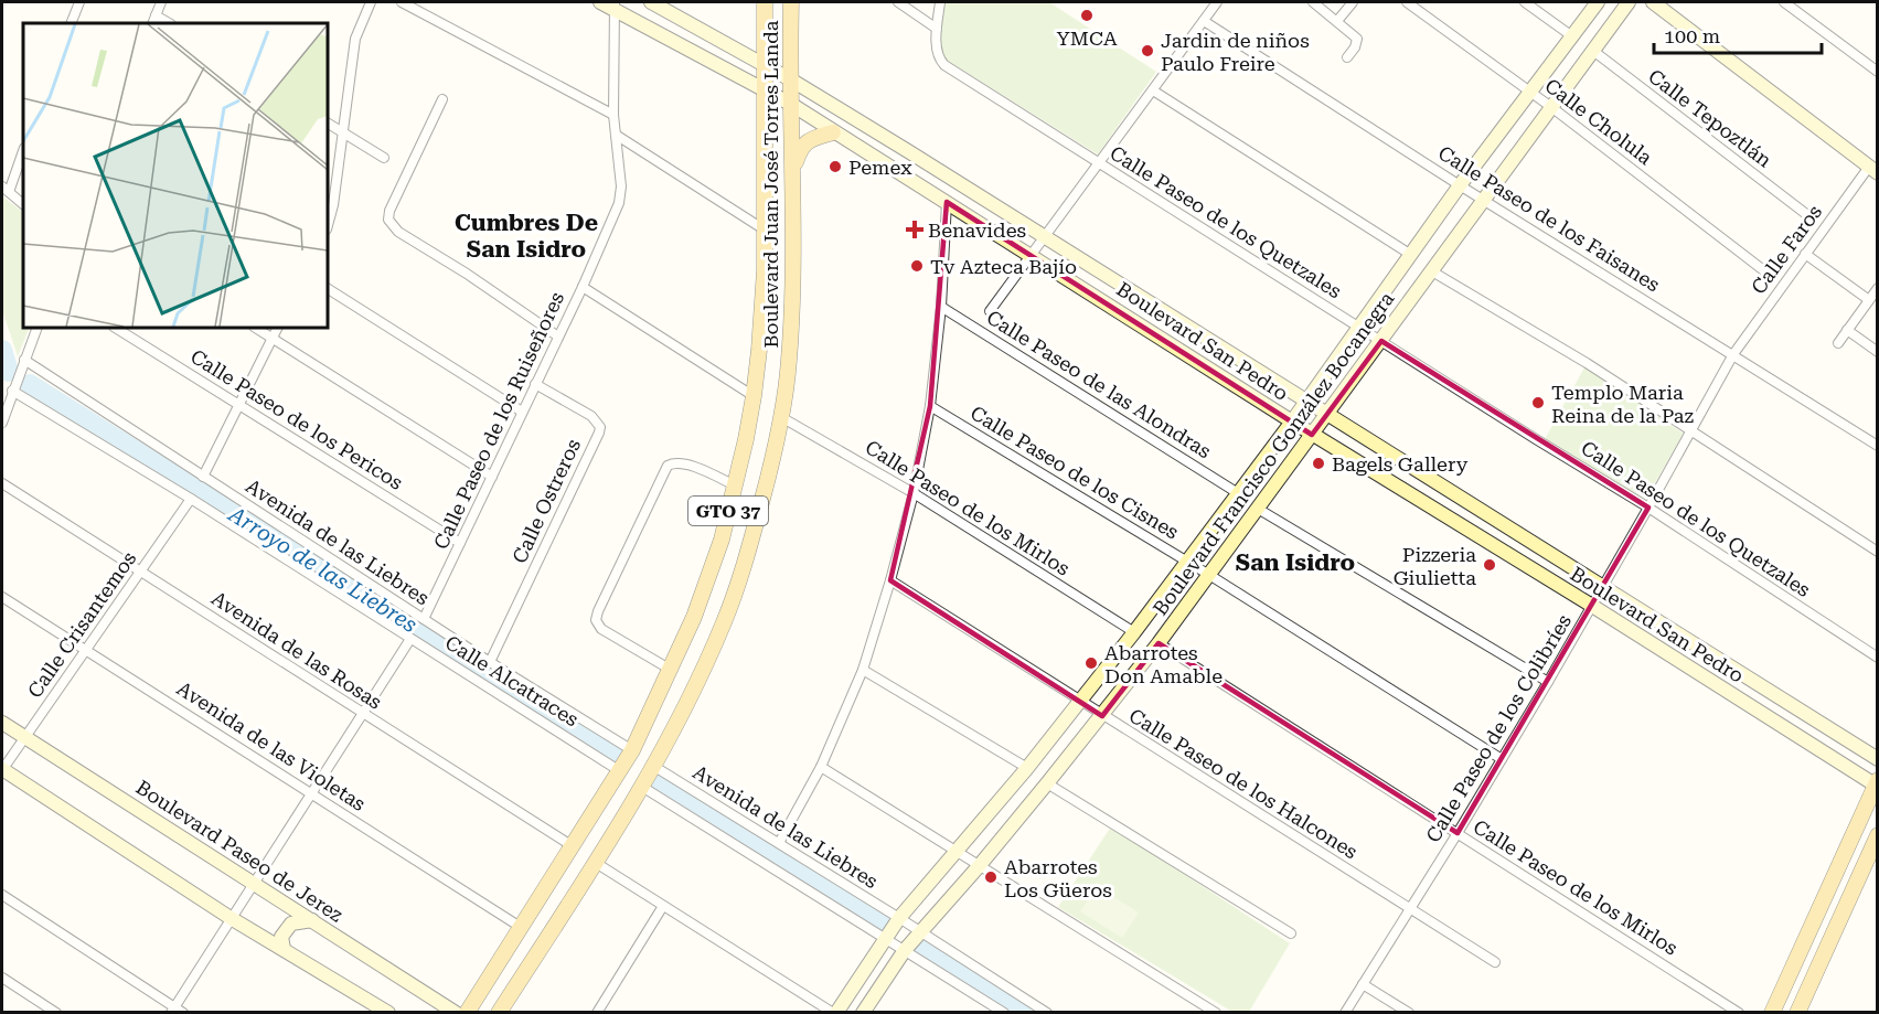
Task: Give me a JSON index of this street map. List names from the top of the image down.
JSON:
{
  "streets": {
    "main road": [
      "Boulevard Juan José Torres Landa",
      "Boulevard San Pedro",
      "Boulevard Francisco González Bocanegra",
      "GTO 37",
      "Boulevard Paseo de Jerez"
    ],
    "street": [
      "Calle Tepoztlán",
      "Calle Cholula",
      "Calle Paseo de los Faisanes",
      "Calle Paseo de los Quetzales",
      "Calle Faros",
      "Calle Paseo de las Alondras",
      "Calle Paseo de los Pericos",
      "Calle Paseo de los Ruiseñores",
      "Calle Paseo de los Cisnes",
      "Calle Ostreros",
      "Calle Paseo de los Mirlos",
      "Avenida de las Liebres",
      "Calle Crisantemos",
      "Avenida de las Rosas",
      "Calle Alcatraces",
      "Calle Paseo de los Colibríes",
      "Avenida de las Violetas",
      "Calle Paseo de los Halcones"
    ]
  },
  "crossings": [
    ["Calle Tepoztlán", "Boulevard Francisco González Bocanegra"],
    ["Calle Cholula", "Boulevard Francisco González Bocanegra"],
    ["Boulevard Juan José Torres Landa", "Boulevard San Pedro"],
    ["Boulevard Juan José Torres Landa", "Calle Paseo de los Mirlos"],
    ["Boulevard Juan José Torres Landa", "Avenida de las Liebres"],
    ["Boulevard Juan José Torres Landa", "Avenida de las Rosas"],
    ["Boulevard Juan José Torres Landa", "Calle Alcatraces"],
    ["Boulevard Juan José Torres Landa", "Avenida de las Violetas"],
    ["Calle Paseo de los Faisanes", "Calle Faros"],
    ["Calle Paseo de los Faisanes", "Boulevard Francisco González Bocanegra"],
    ["Calle Paseo de los Faisanes", "Calle Paseo de los Colibríes"],
    ["Calle Paseo de los Quetzales", "Boulevard Francisco González Bocanegra"],
    ["Calle Paseo de los Quetzales", "Calle Paseo de los Colibríes"],
    ["Calle Faros", "Calle Paseo de los Colibríes"],
    ["Boulevard San Pedro", "Calle Paseo de los Ruiseñores"],
    ["Boulevard San Pedro", "Boulevard Francisco González Bocanegra"],
    ["Boulevard San Pedro", "Calle Paseo de los Colibríes"],
    ["Calle Paseo de las Alondras", "Boulevard Francisco González Bocanegra"],
    ["Calle Paseo de los Pericos", "Calle Paseo de los Ruiseñores"],
    ["Calle Paseo de los Ruiseñores", "Calle Ostreros"],
    ["Calle Paseo de los Ruiseñores", "Avenida de las Liebres"],
    ["Boulevard Francisco González Bocanegra", "Calle Paseo de los Cisnes"],
    ["Boulevard Francisco González Bocanegra", "Calle Paseo de los Mirlos"],
    ["Boulevard Francisco González Bocanegra", "Avenida de las Liebres"],
    ["Boulevard Francisco González Bocanegra", "Calle Paseo de los Halcones"],
    ["Calle Paseo de los Cisnes", "Calle Paseo de los Colibríes"],
    ["Calle Ostreros", "Avenida de las Liebres"],
    ["Calle Paseo de los Mirlos", "Calle Paseo de los Colibríes"],
    ["Calle Crisantemos", "Avenida de las Rosas"],
    ["Calle Crisantemos", "Calle Alcatraces"],
    ["Calle Crisantemos", "Avenida de las Violetas"],
    ["Calle Crisantemos", "Boulevard Paseo de Jerez"],
    ["Calle Paseo de los Colibríes", "Calle Paseo de los Halcones"]
  ],
  "districts": ["Cumbres De San Isidro", "San Isidro"],
  "water": ["Arroyo de las Liebres"],
  "places": {
    "other": [
      "YMCA",
      "Jardin de niños Paulo Freire",
      "Pemex",
      "Tv Azteca Bajío",
      "Templo Maria Reina de la Paz",
      "Bagels Gallery",
      "Pizzeria Giulietta",
      "Abarrotes Don Amable",
      "Abarrotes Los Güeros"
    ],
    "health": ["Benavides"]
  },
  "scale_bar": "100 m"
}
